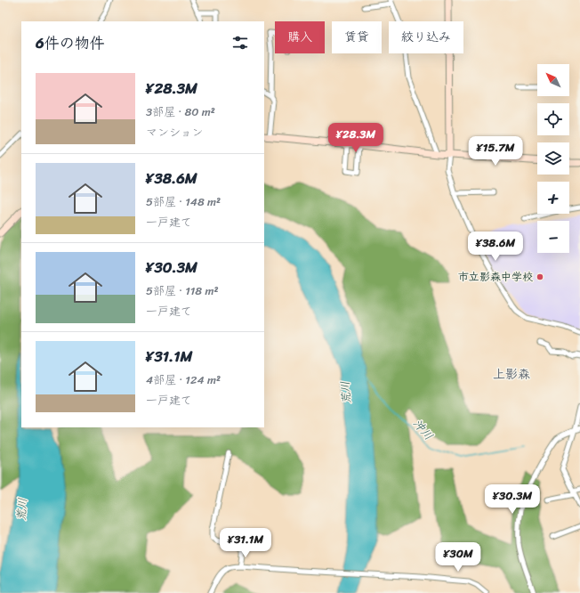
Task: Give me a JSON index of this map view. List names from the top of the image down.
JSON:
{
  "districts": ["上影森"],
  "water": ["荒川", "沖川"],
  "places": ["市立影森中学校"],
  "north": "top left",
  "page": {
    "chip": ["購入", "賃貸", "絞り込み"],
    "heading": "6件の物件",
    "map_buttons": ["+", "−"],
    "list": [
      {
        "name": "¥28.3M",
        "note": "3部屋 · 80 m² · マンション"
      },
      {
        "name": "¥38.6M",
        "note": "5部屋 · 148 m² · 一戸建て"
      },
      {
        "name": "¥30.3M",
        "note": "5部屋 · 118 m² · 一戸建て"
      },
      {
        "name": "¥31.1M",
        "note": "4部屋 · 124 m² · 一戸建て"
      }
    ],
    "price": [
      "¥28.3M",
      "¥15.7M",
      "¥38.6M",
      "¥30.3M",
      "¥31.1M",
      "¥30M"
    ]
  }
}
